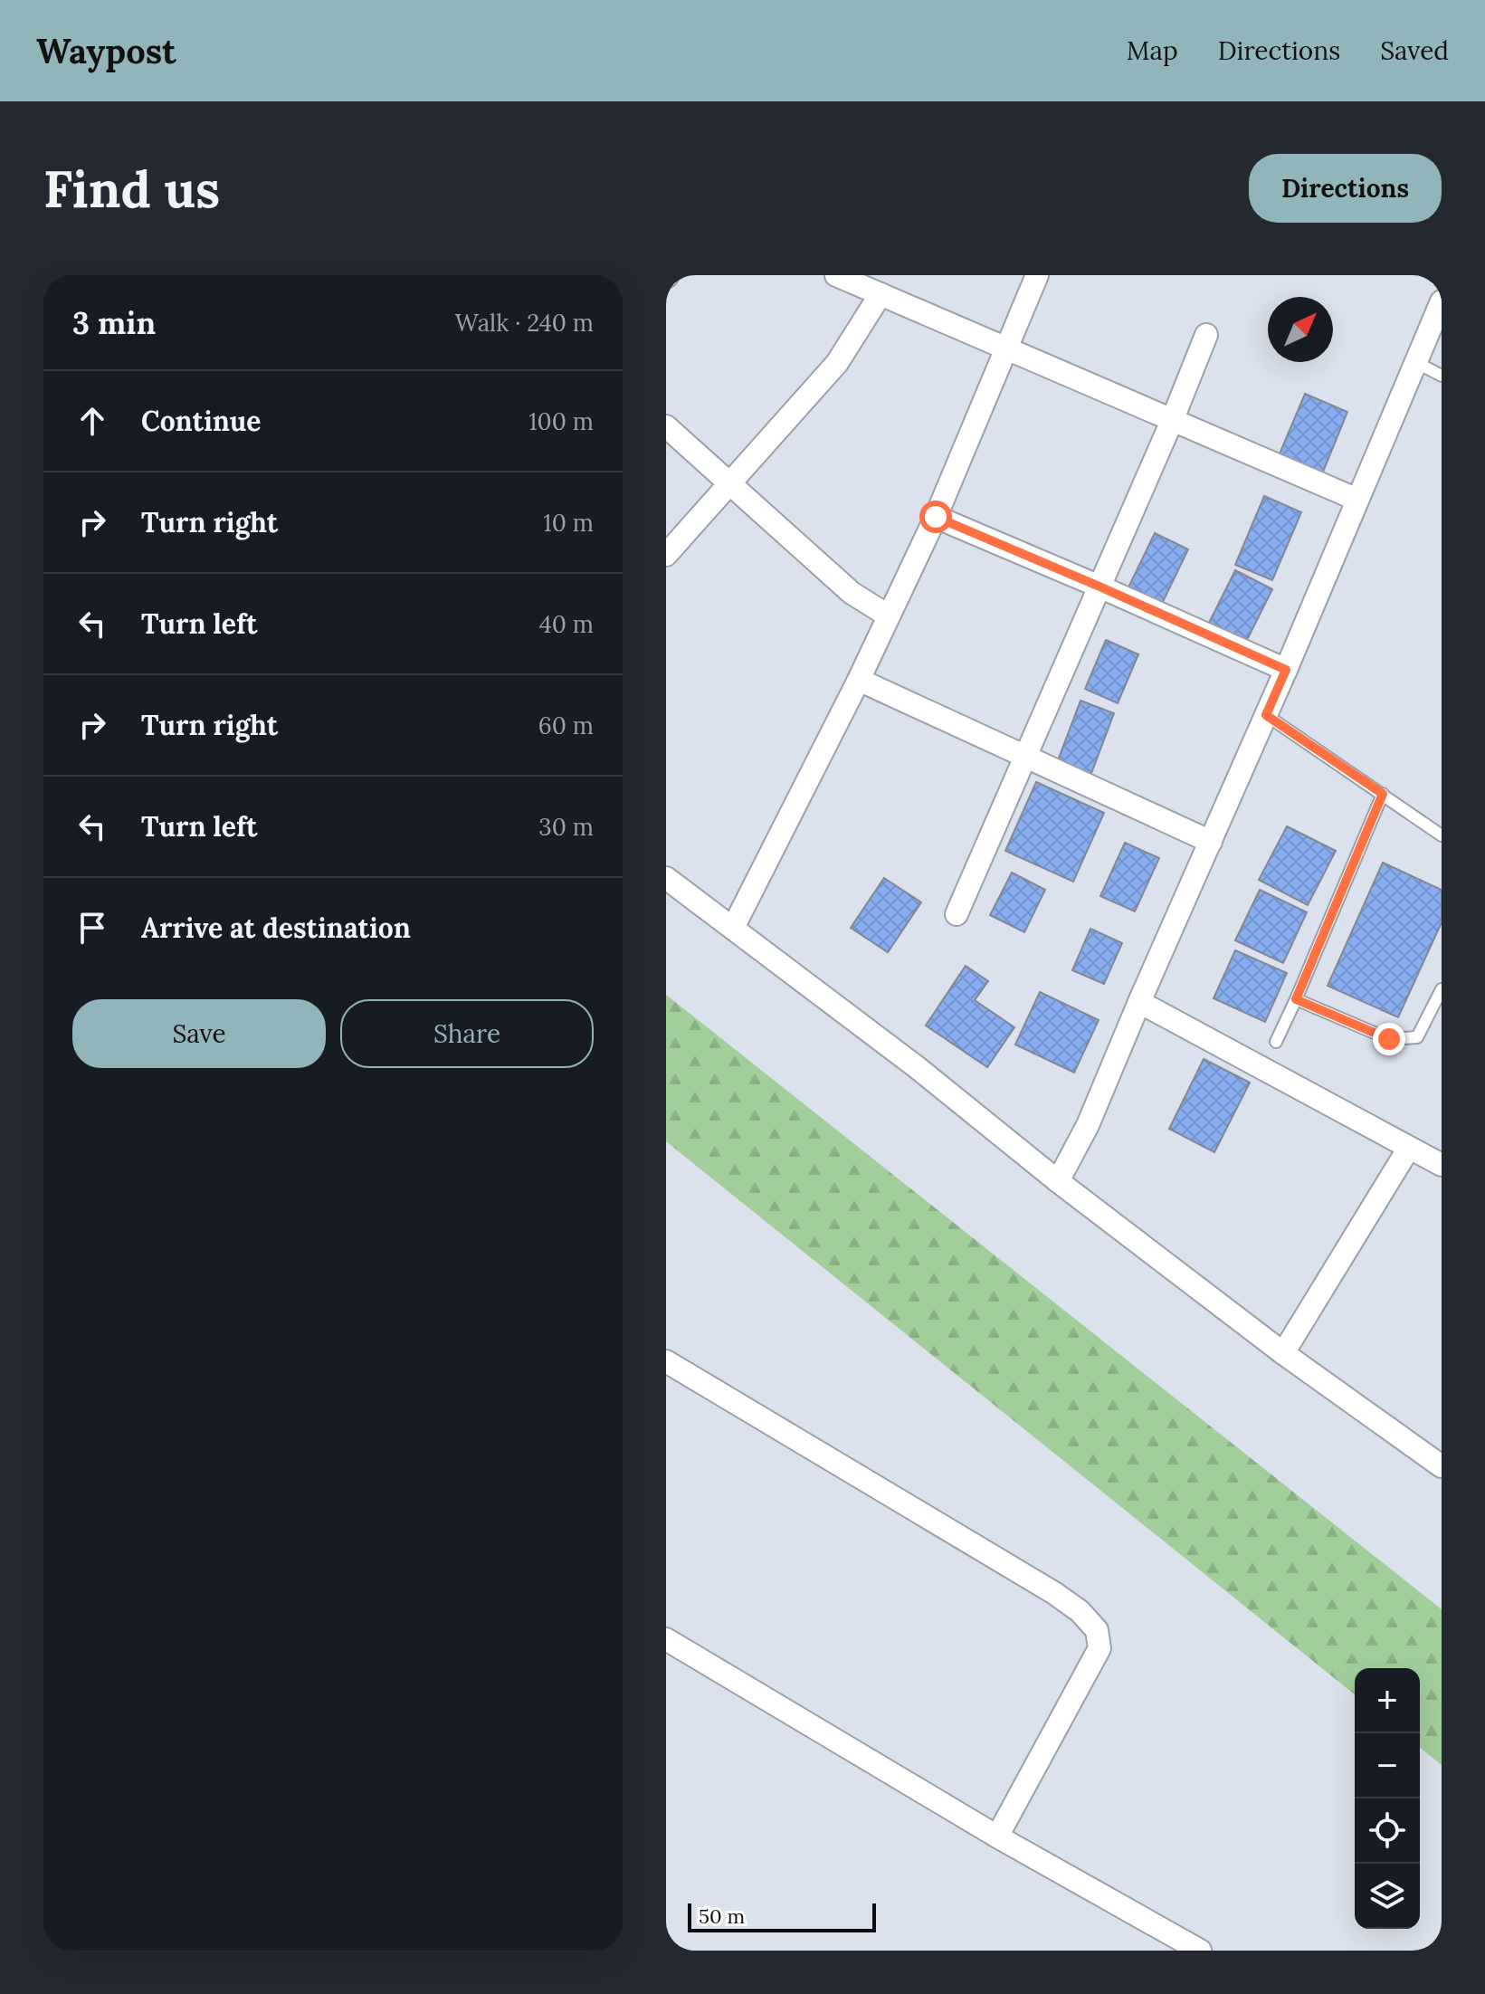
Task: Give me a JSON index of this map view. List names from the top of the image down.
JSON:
{
  "scale_bar": "50 m",
  "north": "top right",
  "page": {
    "header": "Waypost",
    "nav": ["Map", "Directions", "Saved"],
    "buttons": [
      "Directions",
      ["Save", "Share"]
    ],
    "title": "Find us",
    "heading": ["3 min", "Walk · 240 m"],
    "list": [
      ["Continue", "100 m"],
      ["Turn right", "10 m"],
      ["Turn left", "40 m"],
      ["Turn right", "60 m"],
      ["Turn left", "30 m"],
      "Arrive at destination"
    ],
    "map_buttons": ["+", "−"],
    "scale": "50 m"
  }
}
